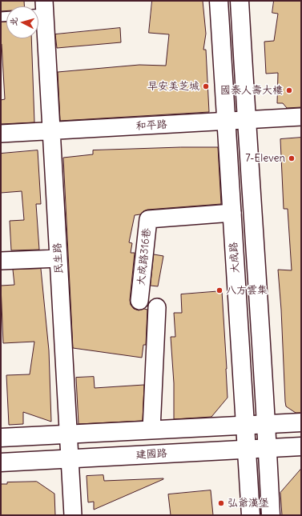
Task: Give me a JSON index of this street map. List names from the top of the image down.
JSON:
{
  "streets": {
    "main road": ["大成路", "建國路"],
    "street": ["和平路", "大成路316巷", "民生路"]
  },
  "crossings": [
    ["和平路", "大成路"],
    ["和平路", "民生路"],
    ["大成路316巷", "大成路"],
    ["大成路", "建國路"],
    ["民生路", "建國路"]
  ],
  "places": [
    "早安美芝城",
    "國泰人壽大樓",
    "7-Eleven",
    "八方雲集",
    "弘爺漢堡"
  ],
  "north": "left"
}
